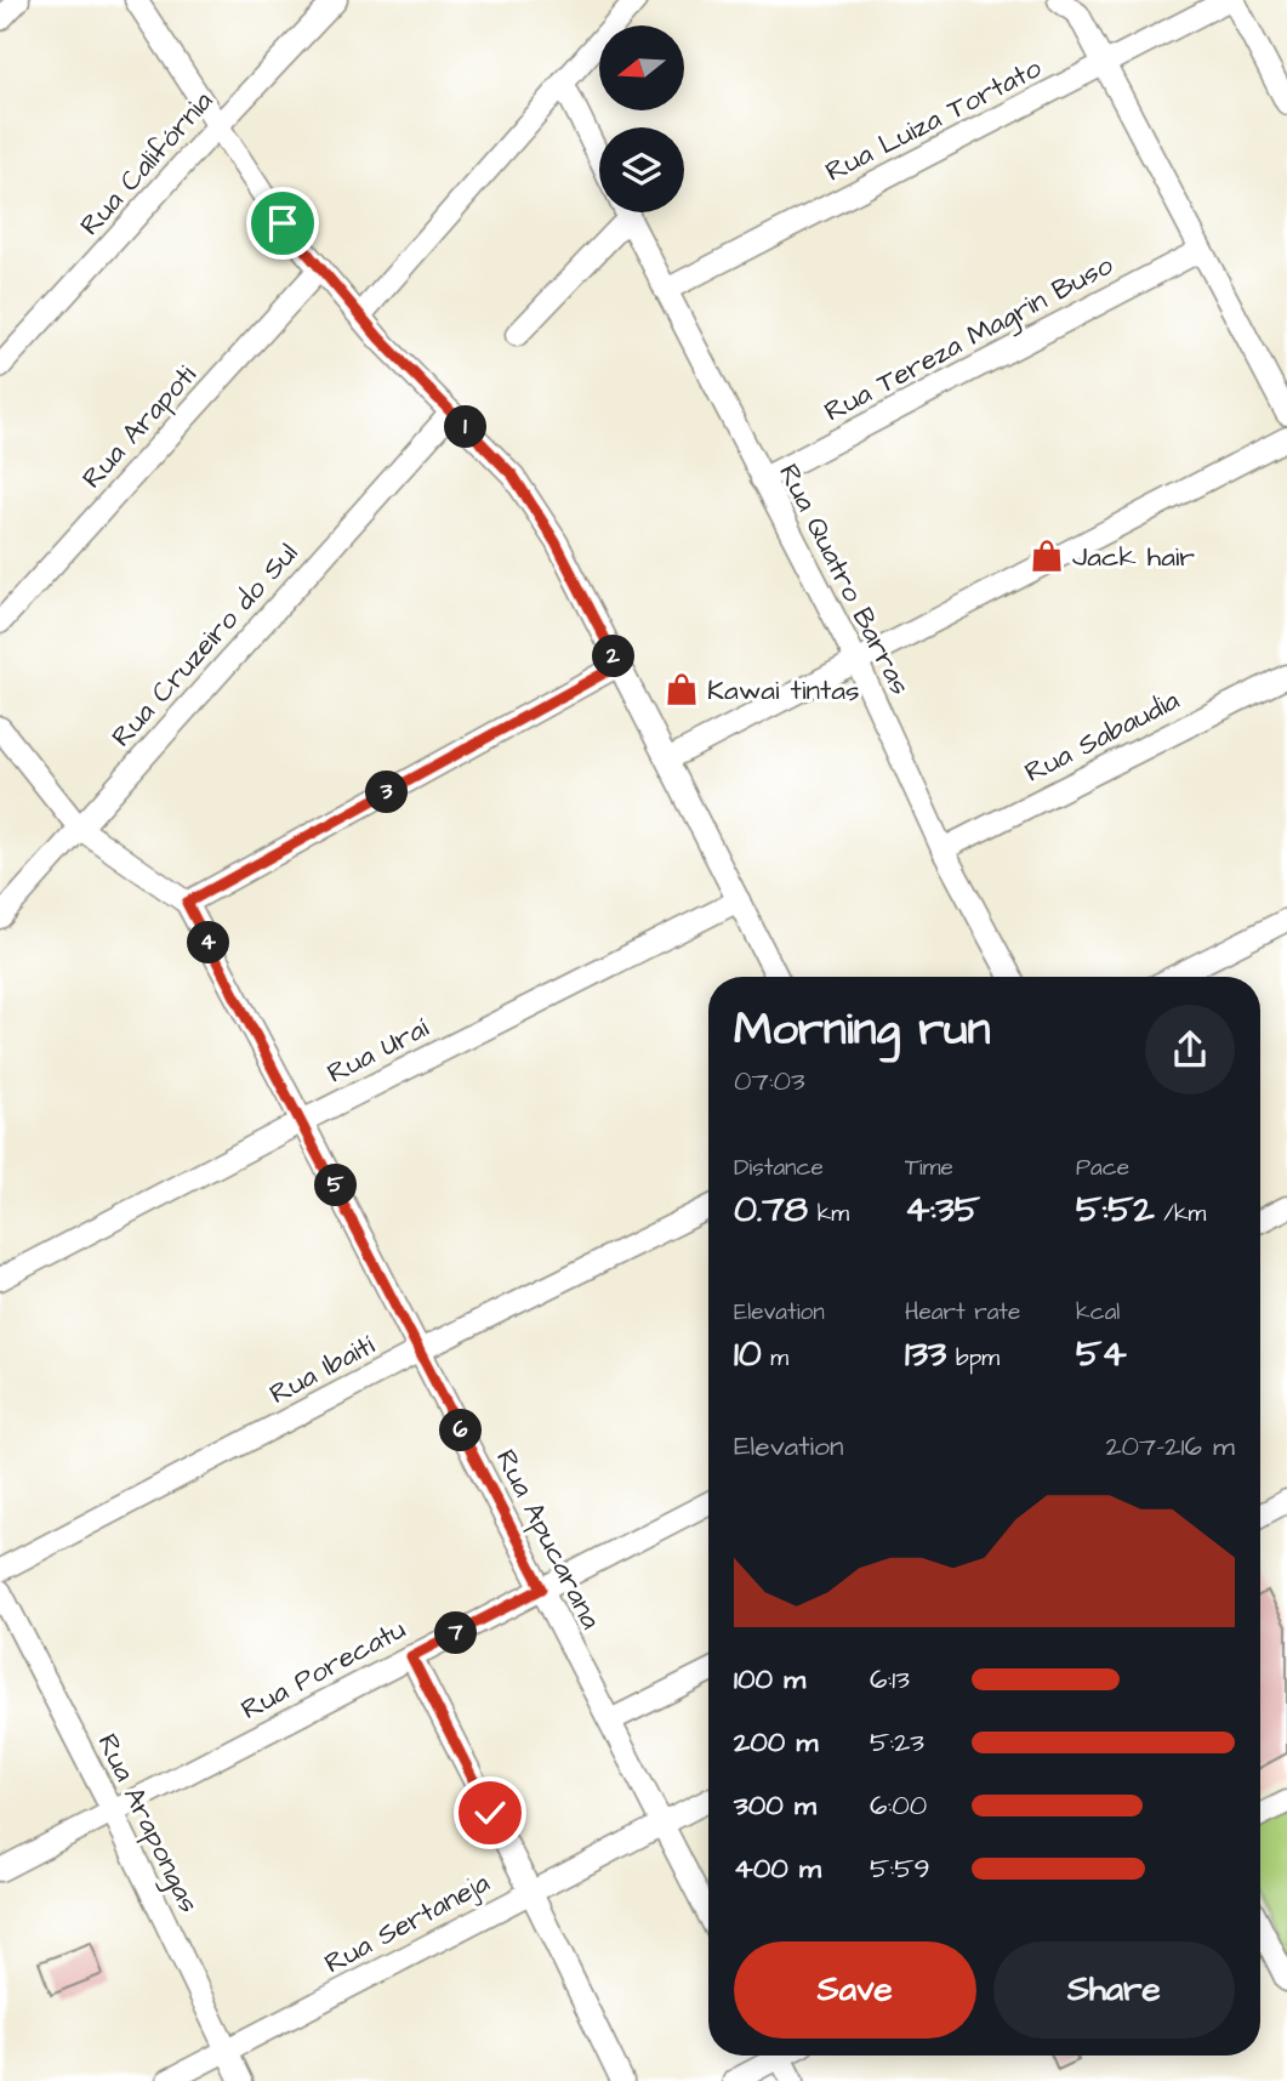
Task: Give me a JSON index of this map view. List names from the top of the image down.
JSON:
{
  "streets": {
    "street": [
      "Rua Luiza Tortato",
      "Rua Califórnia",
      "Rua Tereza Magrin Buso",
      "Rua Arapoti",
      "Rua Quatro Barras",
      "Rua Cruzeiro do Sul",
      "Rua Sabaudia",
      "Rua Uraí",
      "Rua Ibaití",
      "Rua Apucarana",
      "Rua Porecatu",
      "Rua Arapongas",
      "Rua Sertaneja"
    ]
  },
  "crossings": [
    ["Rua Luiza Tortato", "Rua Quatro Barras"],
    ["Rua Tereza Magrin Buso", "Rua Quatro Barras"],
    ["Rua Quatro Barras", "Rua Sabaudia"],
    ["Rua Cruzeiro do Sul", "Rua Apucarana"],
    ["Rua Uraí", "Rua Apucarana"],
    ["Rua Ibaití", "Rua Apucarana"],
    ["Rua Apucarana", "Rua Porecatu"],
    ["Rua Apucarana", "Rua Sertaneja"],
    ["Rua Porecatu", "Rua Arapongas"],
    ["Rua Arapongas", "Rua Sertaneja"]
  ],
  "places": {
    "shop": ["Jack hair", "Kawai tintas"]
  },
  "north": "left",
  "page": {
    "pins": [
      "1",
      "2",
      "3",
      "4",
      "5",
      "6",
      "7"
    ],
    "heading": ["Morning run", "07:03"],
    "stats": [
      ["Distance", "0.78 km"],
      ["Time", "4:35"],
      ["Pace", "5:52 /km"],
      ["Elevation", "10 m"],
      ["Heart rate", "133 bpm"],
      ["kcal", "54"]
    ],
    "chart": ["Elevation", "207–216 m"],
    "list": [
      {
        "name": "100 m",
        "note": "6:13"
      },
      {
        "name": "200 m",
        "note": "5:23"
      },
      {
        "name": "300 m",
        "note": "6:00"
      },
      {
        "name": "400 m",
        "note": "5:59"
      }
    ],
    "buttons": ["Save", "Share"]
  }
}
